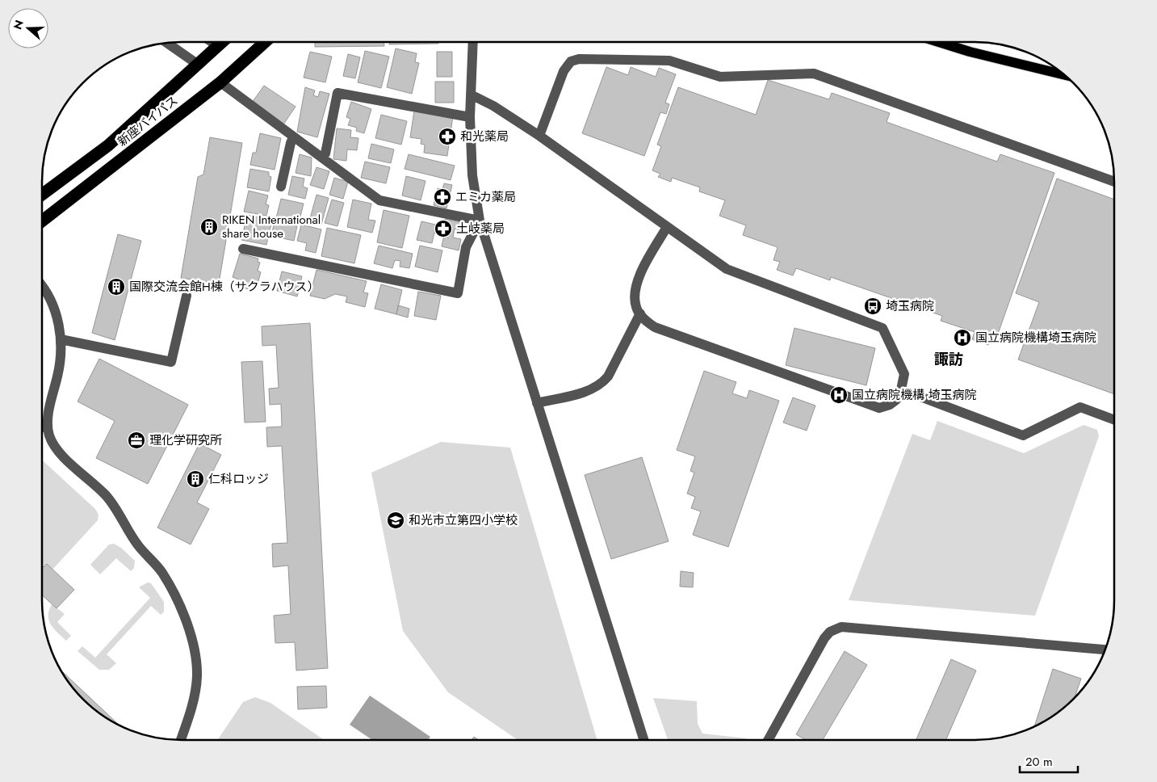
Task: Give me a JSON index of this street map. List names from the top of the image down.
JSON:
{
  "streets": {
    "highway": ["新座バイパス"]
  },
  "districts": ["諏訪"],
  "places": {
    "pharmacy": ["和光薬局", "エミカ薬局", "土岐薬局"],
    "building": ["RIKEN International share house", "国際交流会館H棟（サクラハウス）", "仁科ロッジ"],
    "bus stop": ["埼玉病院"],
    "hospital": ["国立病院機構埼玉病院", "国立病院機構 埼玉病院"],
    "office": ["理化学研究所"],
    "school or university": ["和光市立第四小学校"]
  },
  "scale_bar": "20 m",
  "north": "left"
}
